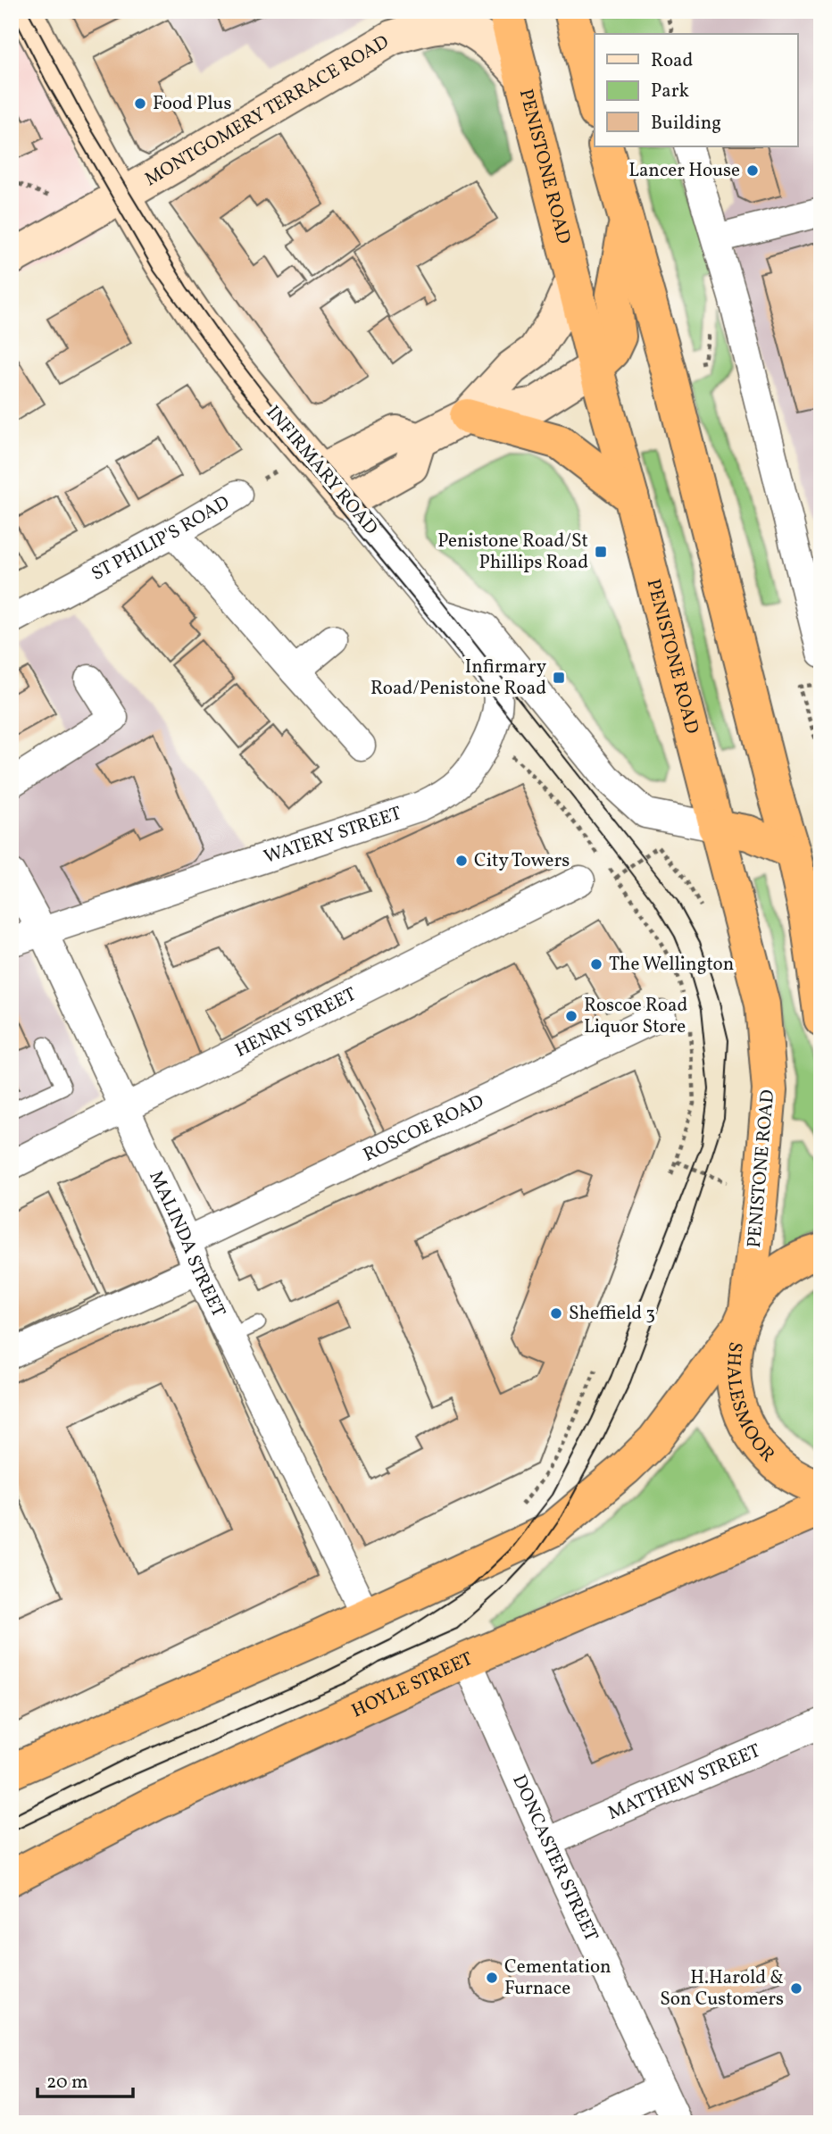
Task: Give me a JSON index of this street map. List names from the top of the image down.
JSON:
{
  "streets": {
    "highway": ["PENISTONE ROAD", "SHALESMOOR", "HOYLE STREET"],
    "street": [
      "MONTGOMERY TERRACE ROAD",
      "INFIRMARY ROAD",
      "ST PHILIP'S ROAD",
      "WATERY STREET",
      "HENRY STREET",
      "ROSCOE ROAD",
      "MALINDA STREET",
      "MATTHEW STREET",
      "DONCASTER STREET"
    ]
  },
  "crossings": [
    ["MONTGOMERY TERRACE ROAD", "PENISTONE ROAD"],
    ["MONTGOMERY TERRACE ROAD", "INFIRMARY ROAD"],
    ["PENISTONE ROAD", "SHALESMOOR"],
    ["INFIRMARY ROAD", "ST PHILIP'S ROAD"],
    ["INFIRMARY ROAD", "WATERY STREET"],
    ["WATERY STREET", "MALINDA STREET"],
    ["HENRY STREET", "MALINDA STREET"],
    ["ROSCOE ROAD", "MALINDA STREET"],
    ["HOYLE STREET", "DONCASTER STREET"],
    ["MATTHEW STREET", "DONCASTER STREET"]
  ],
  "places": {
    "other": [
      "Food Plus",
      "Lancer House",
      "City Towers",
      "The Wellington",
      "Roscoe Road Liquor Store",
      "Sheffield 3",
      "Cementation Furnace",
      "H.Harold & Son Customers"
    ],
    "transit": ["Penistone Road/St Phillips Road", "Infirmary Road/Penistone Road"]
  },
  "legend": ["Road", "Park", "Building"],
  "scale_bar": "20 m"
}
